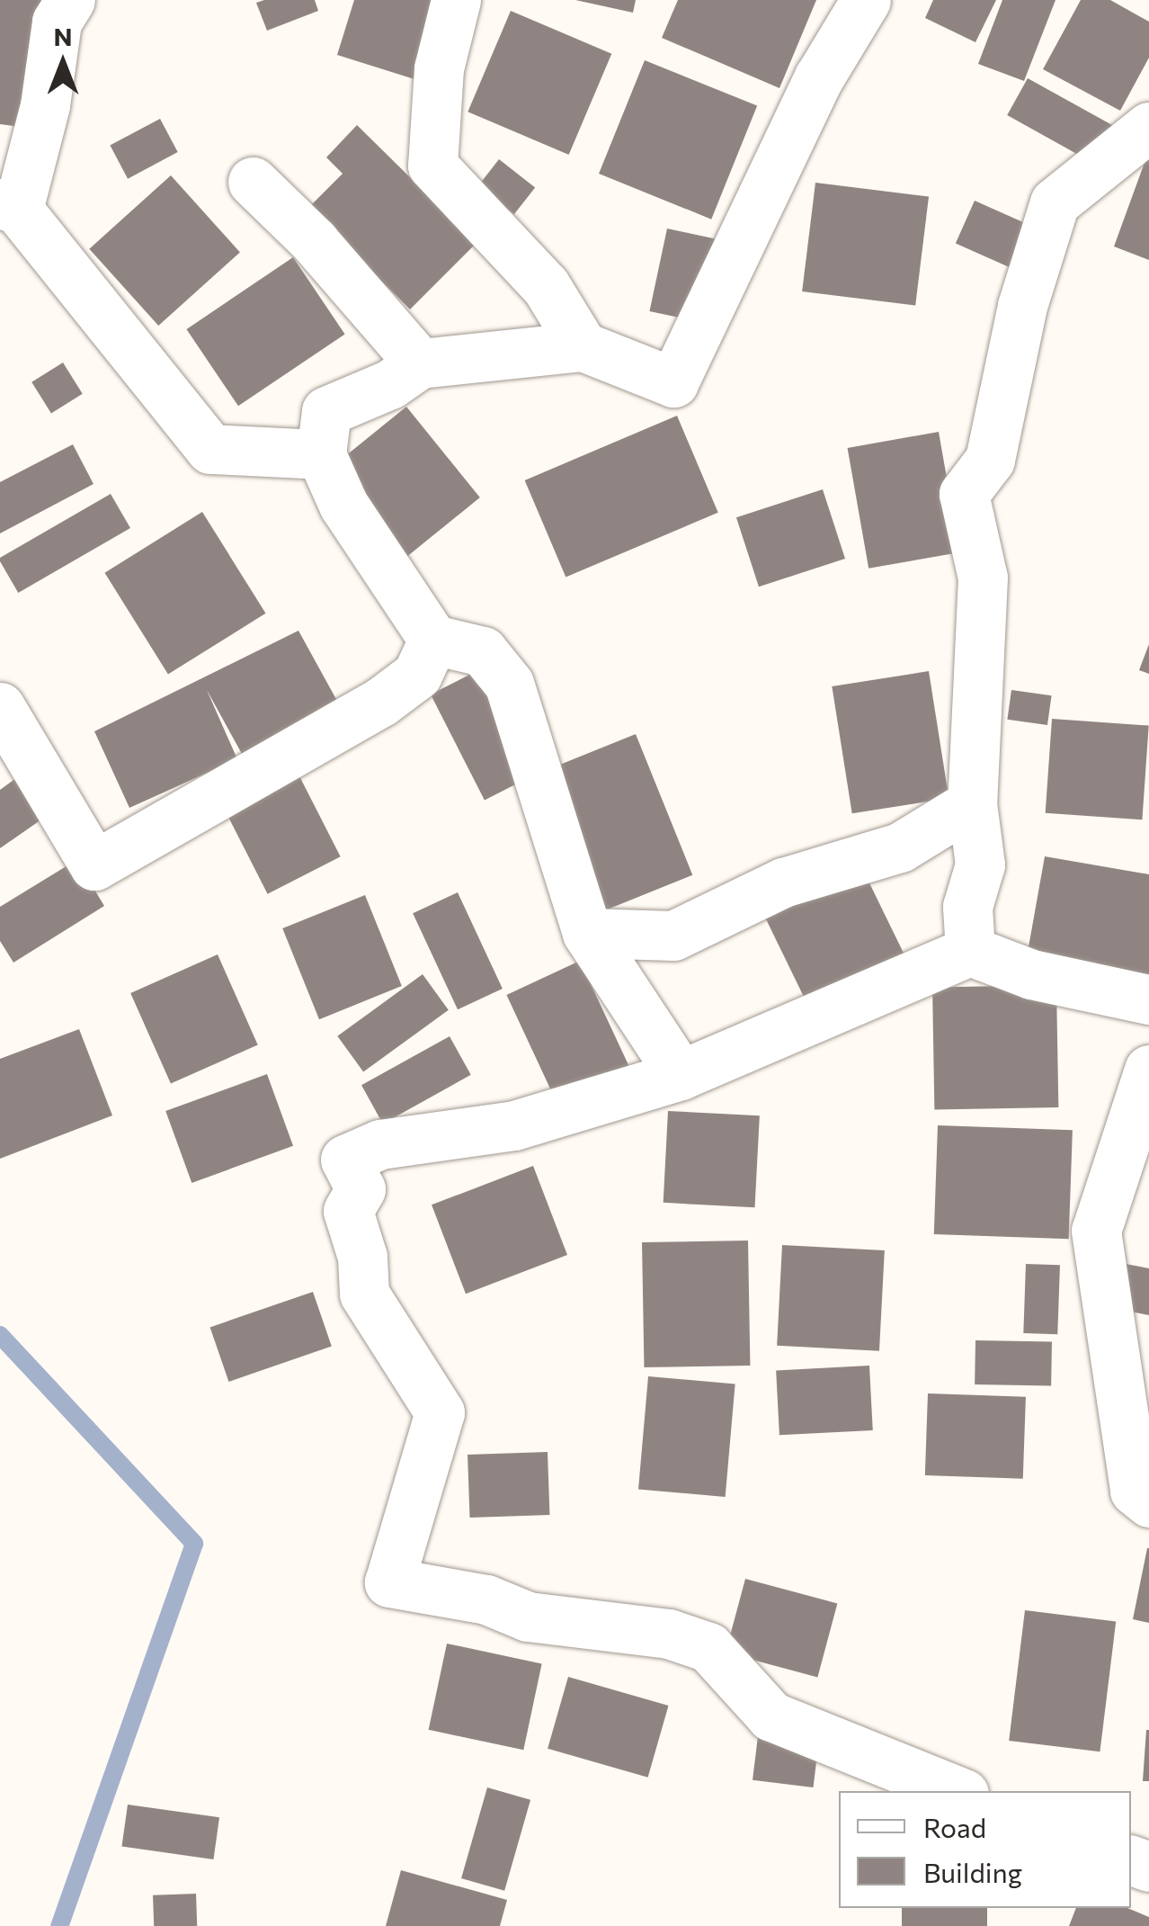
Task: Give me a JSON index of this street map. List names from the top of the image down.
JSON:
{
  "legend": ["Road", "Building"],
  "north": "top"
}
